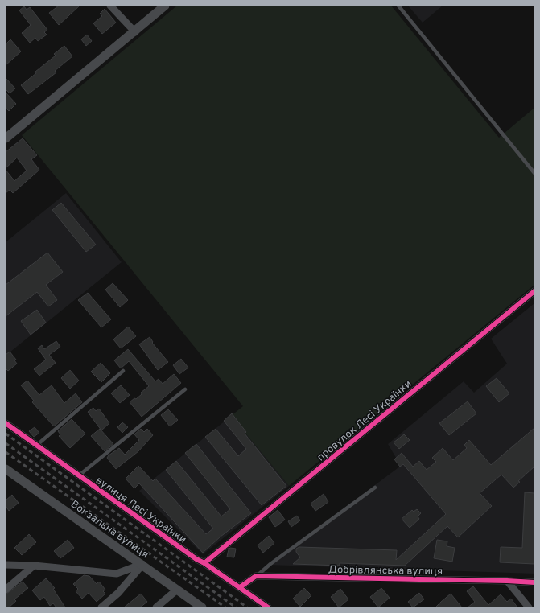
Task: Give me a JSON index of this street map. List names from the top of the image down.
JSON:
{
  "streets": {
    "street": [
      "провулок Лесі Українки",
      "вулиця Лесі Українки",
      "Вокзальна вулиця",
      "Добрівлянська вулиця"
    ]
  },
  "crossings": [
    ["провулок Лесі Українки", "вулиця Лесі Українки"]
  ]
}
